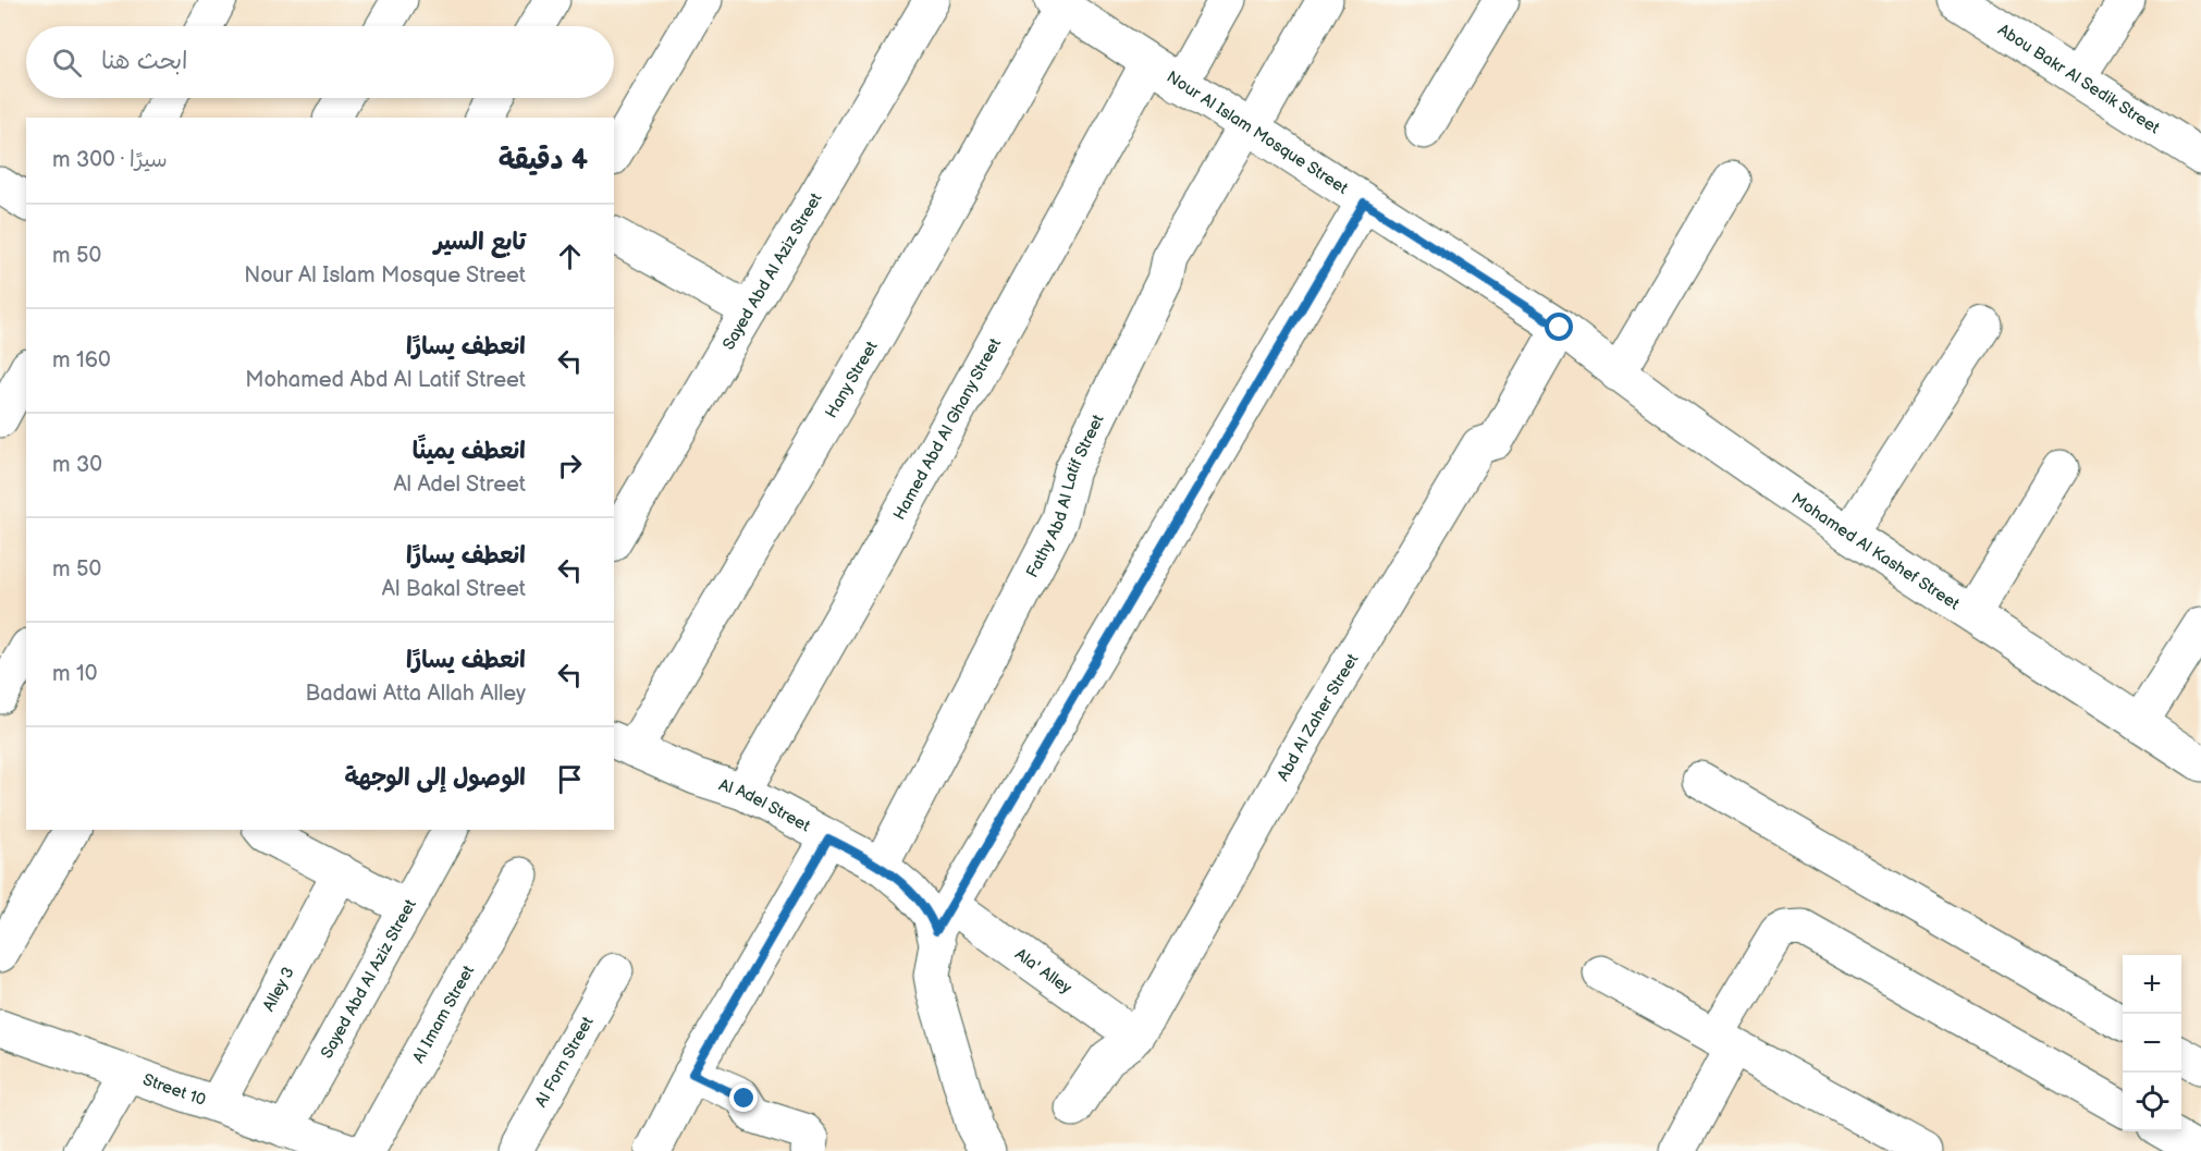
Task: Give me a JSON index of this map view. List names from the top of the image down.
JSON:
{
  "streets": {
    "street": [
      "Abou Bakr Al Sedik Street",
      "Nour Al Islam Mosque Street",
      "Sayed Abd Al Aziz Street",
      "Hany Street",
      "Hamed Abd Al Ghany Street",
      "Fathy Abd Al Latif Street",
      "Mohamed Al Kashef Street",
      "Abd Al Zaher Street",
      "Al Adel Street",
      "Ala' Alley",
      "Alley 3",
      "Al Imam Street",
      "Al Forn Street",
      "Street 10"
    ]
  },
  "crossings": [
    ["Nour Al Islam Mosque Street", "Hany Street"],
    ["Nour Al Islam Mosque Street", "Hamed Abd Al Ghany Street"],
    ["Nour Al Islam Mosque Street", "Fathy Abd Al Latif Street"],
    ["Nour Al Islam Mosque Street", "Mohamed Al Kashef Street"],
    ["Nour Al Islam Mosque Street", "Abd Al Zaher Street"],
    ["Sayed Abd Al Aziz Street", "Street 10"],
    ["Hany Street", "Al Adel Street"],
    ["Hamed Abd Al Ghany Street", "Al Adel Street"],
    ["Fathy Abd Al Latif Street", "Al Adel Street"],
    ["Mohamed Al Kashef Street", "Abd Al Zaher Street"],
    ["Abd Al Zaher Street", "Ala' Alley"],
    ["Al Adel Street", "Ala' Alley"],
    ["Alley 3", "Street 10"]
  ],
  "page": {
    "search": "ابحث هنا",
    "heading": ["4 دقيقة", "سيرًا · 300 m"],
    "list": [
      ["تابع السير", "Nour Al Islam Mosque Street", "50 m"],
      ["انعطف يسارًا", "Mohamed Abd Al Latif Street", "160 m"],
      ["انعطف يمينًا", "Al Adel Street", "30 m"],
      ["انعطف يسارًا", "Al Bakal Street", "50 m"],
      ["انعطف يسارًا", "Badawi Atta Allah Alley", "10 m"],
      "الوصول إلى الوجهة"
    ],
    "map_buttons": ["+", "−"]
  }
}
